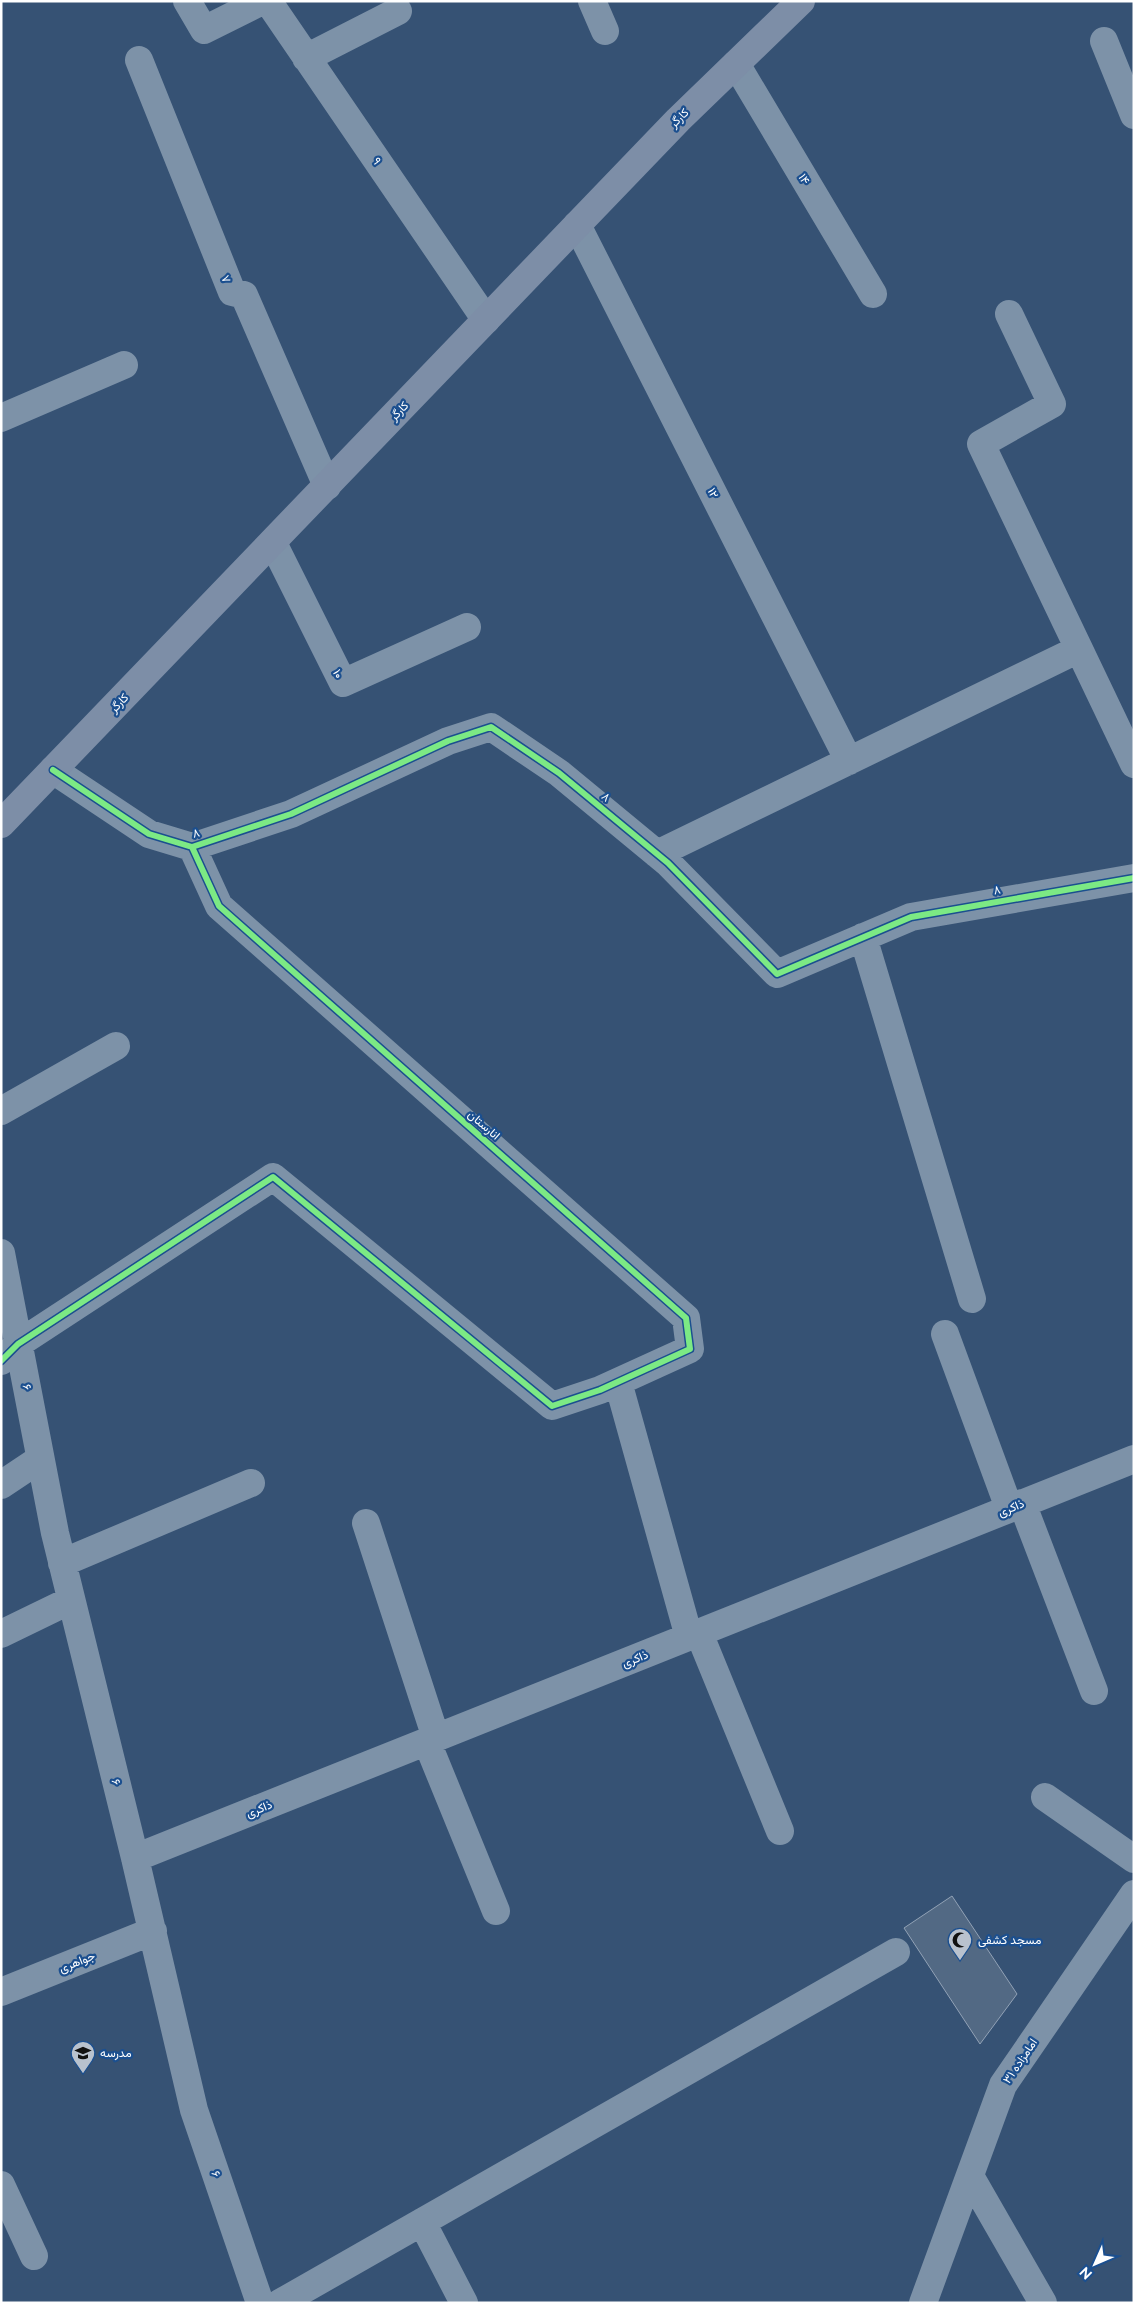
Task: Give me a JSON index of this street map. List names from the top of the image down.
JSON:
{
  "streets": {
    "main road": ["کارگر"],
    "street": [
      "۹",
      "۱۴",
      "۷",
      "۱۲",
      "۱۰",
      "۸",
      "انارستان",
      "۶",
      "ذاکری",
      "جواهری",
      "امامزاده ۳۱"
    ]
  },
  "crossings": [
    ["کارگر", "۹"],
    ["کارگر", "۱۴"],
    ["کارگر", "۷"],
    ["کارگر", "۱۲"],
    ["کارگر", "۱۰"],
    ["کارگر", "۸"],
    ["۸", "انارستان"],
    ["۶", "ذاکری"],
    ["۶", "جواهری"]
  ],
  "places": {
    "mosque": ["مسجد کشفی"],
    "school or university": ["مدرسه"]
  },
  "north": "bottom left"
}
